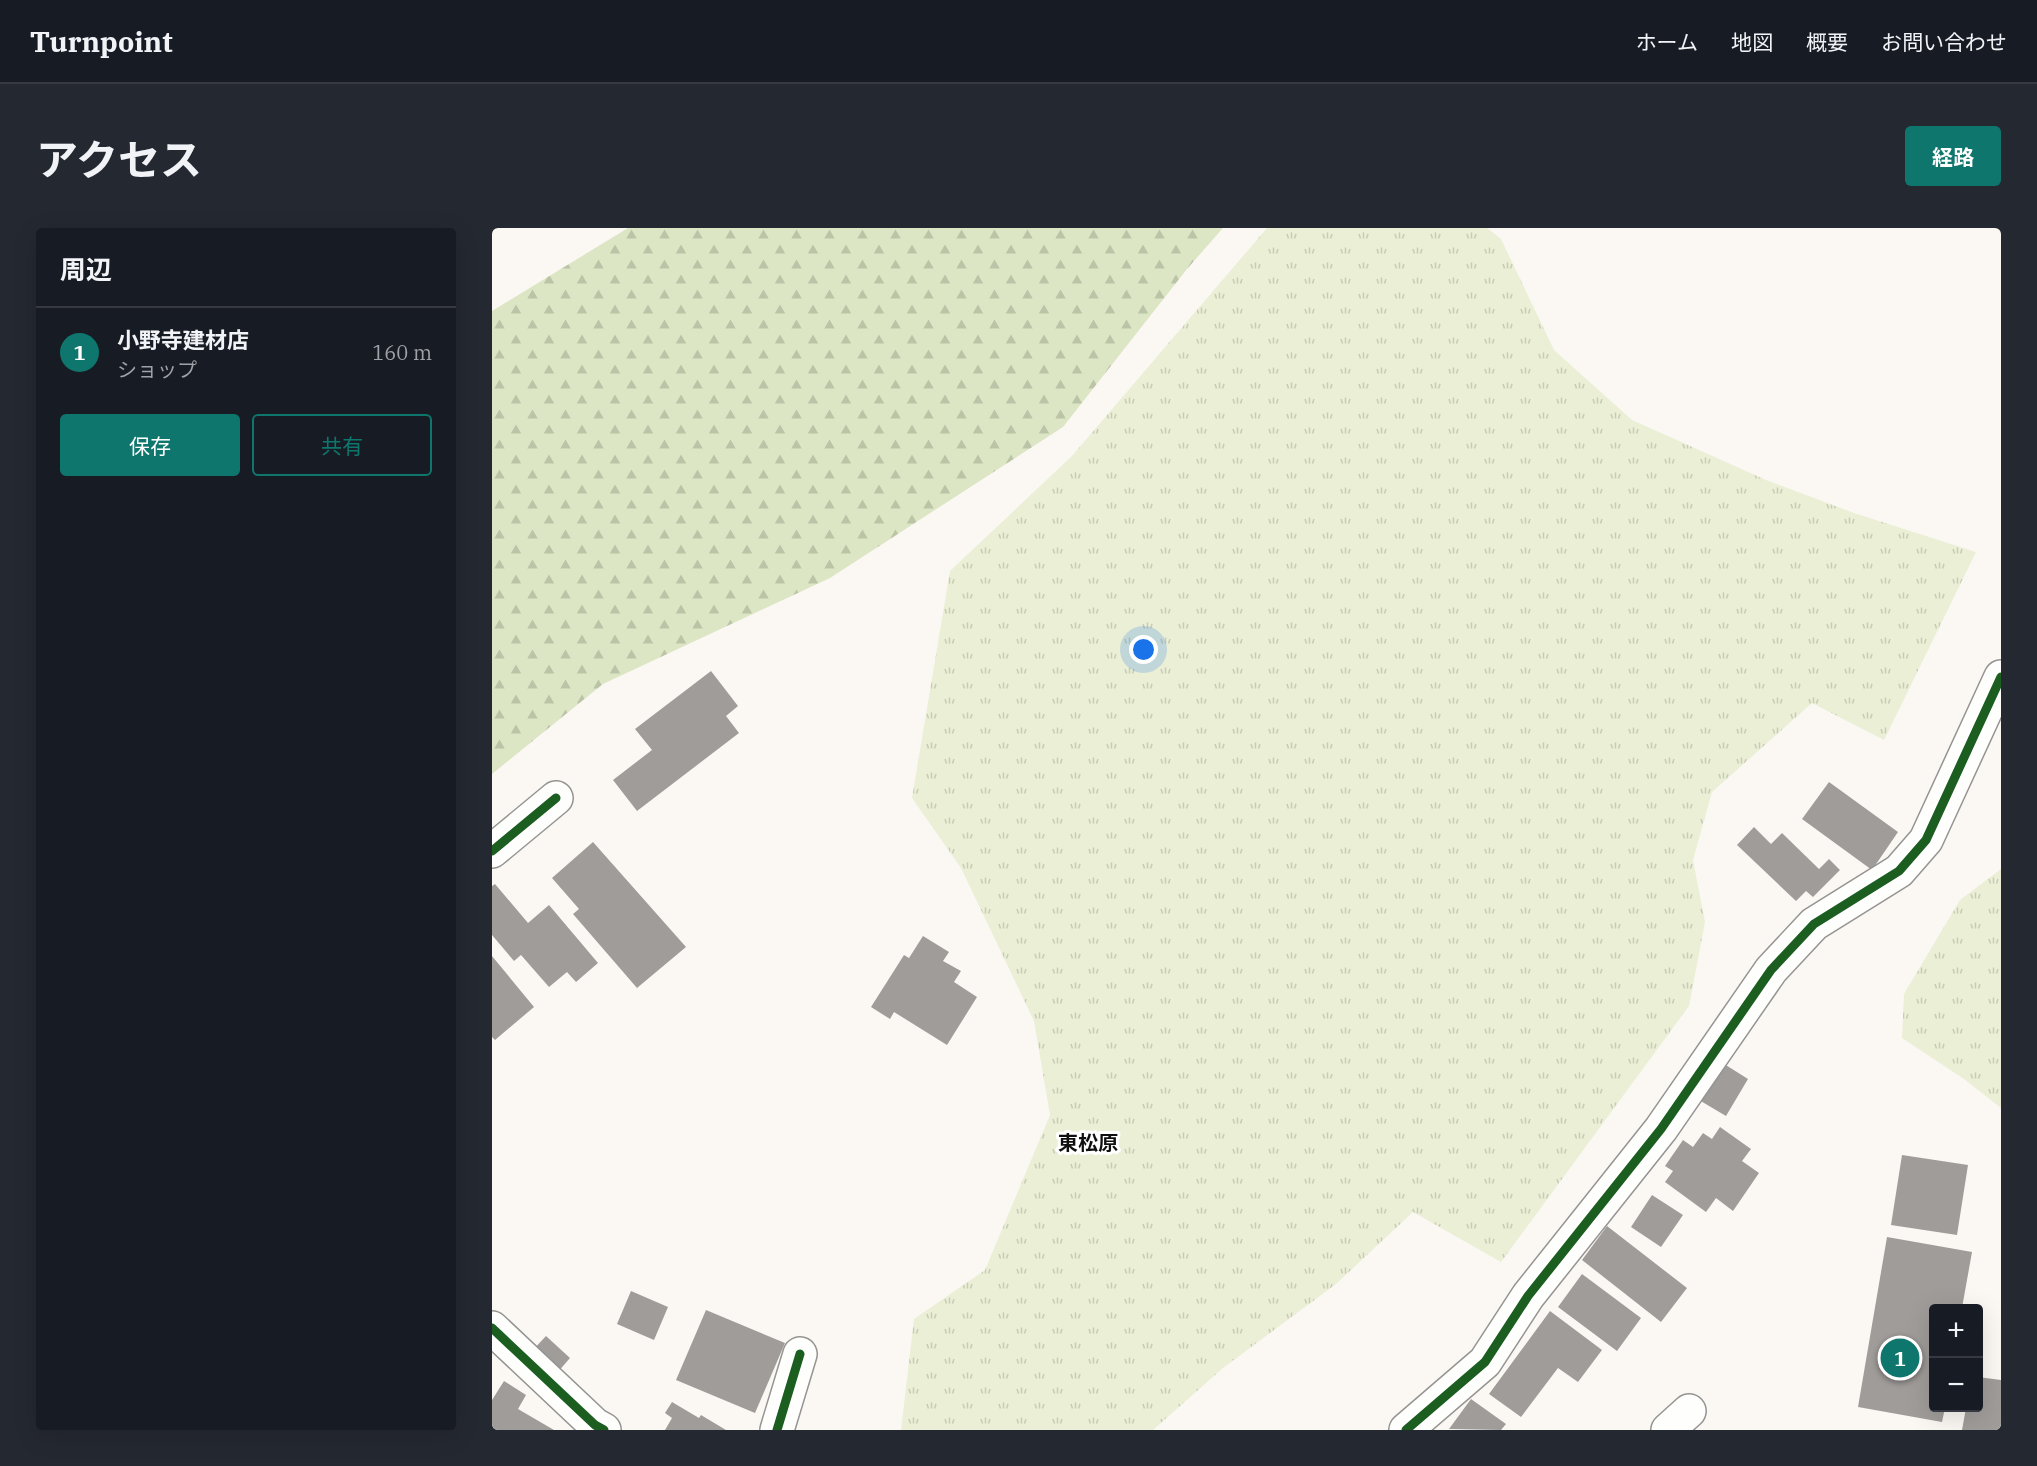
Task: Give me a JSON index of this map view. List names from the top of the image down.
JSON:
{
  "districts": ["東松原"],
  "page": {
    "header": "Turnpoint",
    "nav": [
      "ホーム",
      "地図",
      "概要",
      "お問い合わせ"
    ],
    "title": "アクセス",
    "buttons": [
      "経路",
      ["保存", "共有"]
    ],
    "heading": "周辺",
    "list": [
      {
        "mark": "1",
        "name": "小野寺建材店",
        "note": "ショップ",
        "value": "160 m"
      }
    ],
    "map_buttons": ["+", "−"],
    "pins": "1"
  }
}
